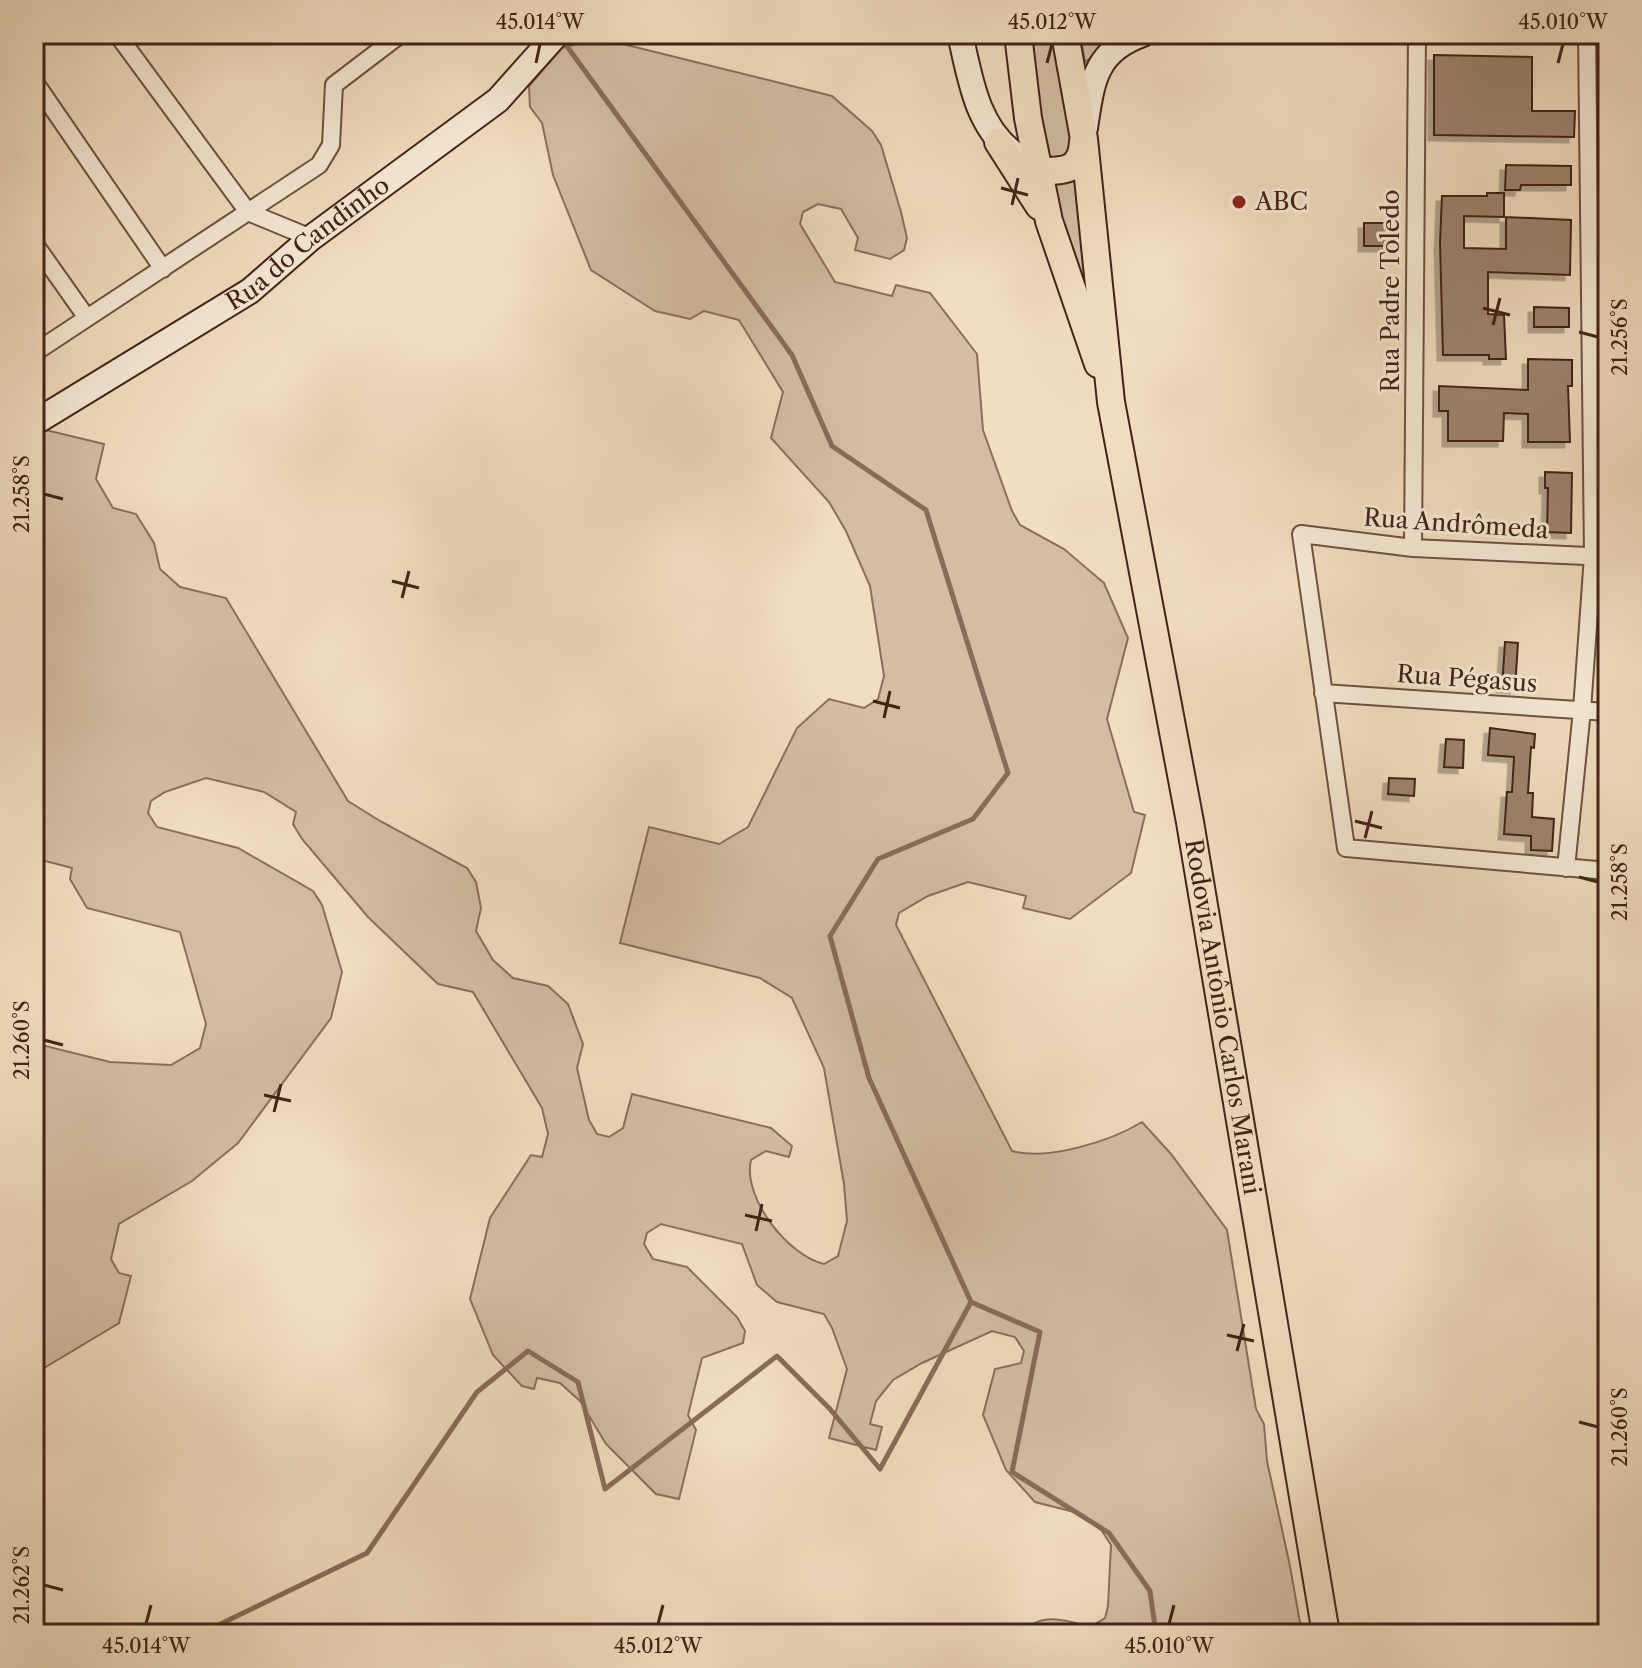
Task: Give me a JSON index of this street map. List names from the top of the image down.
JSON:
{
  "streets": {
    "main road": ["Rodovia Antônio Carlos Marani"],
    "street": [
      "Rua do Candinho",
      "Rua Padre Toledo",
      "Rua Andrômeda",
      "Rua Pégasus"
    ]
  },
  "crossings": [
    ["Rua Padre Toledo", "Rua Andrômeda"],
    ["Rua Andrômeda", "Rua Pégasus"]
  ],
  "places": ["ABC"],
  "coordinates": [
    "45.014°W",
    "45.012°W",
    "45.010°W",
    "21.256°S",
    "21.258°S",
    "21.260°S",
    "21.262°S"
  ]
}
